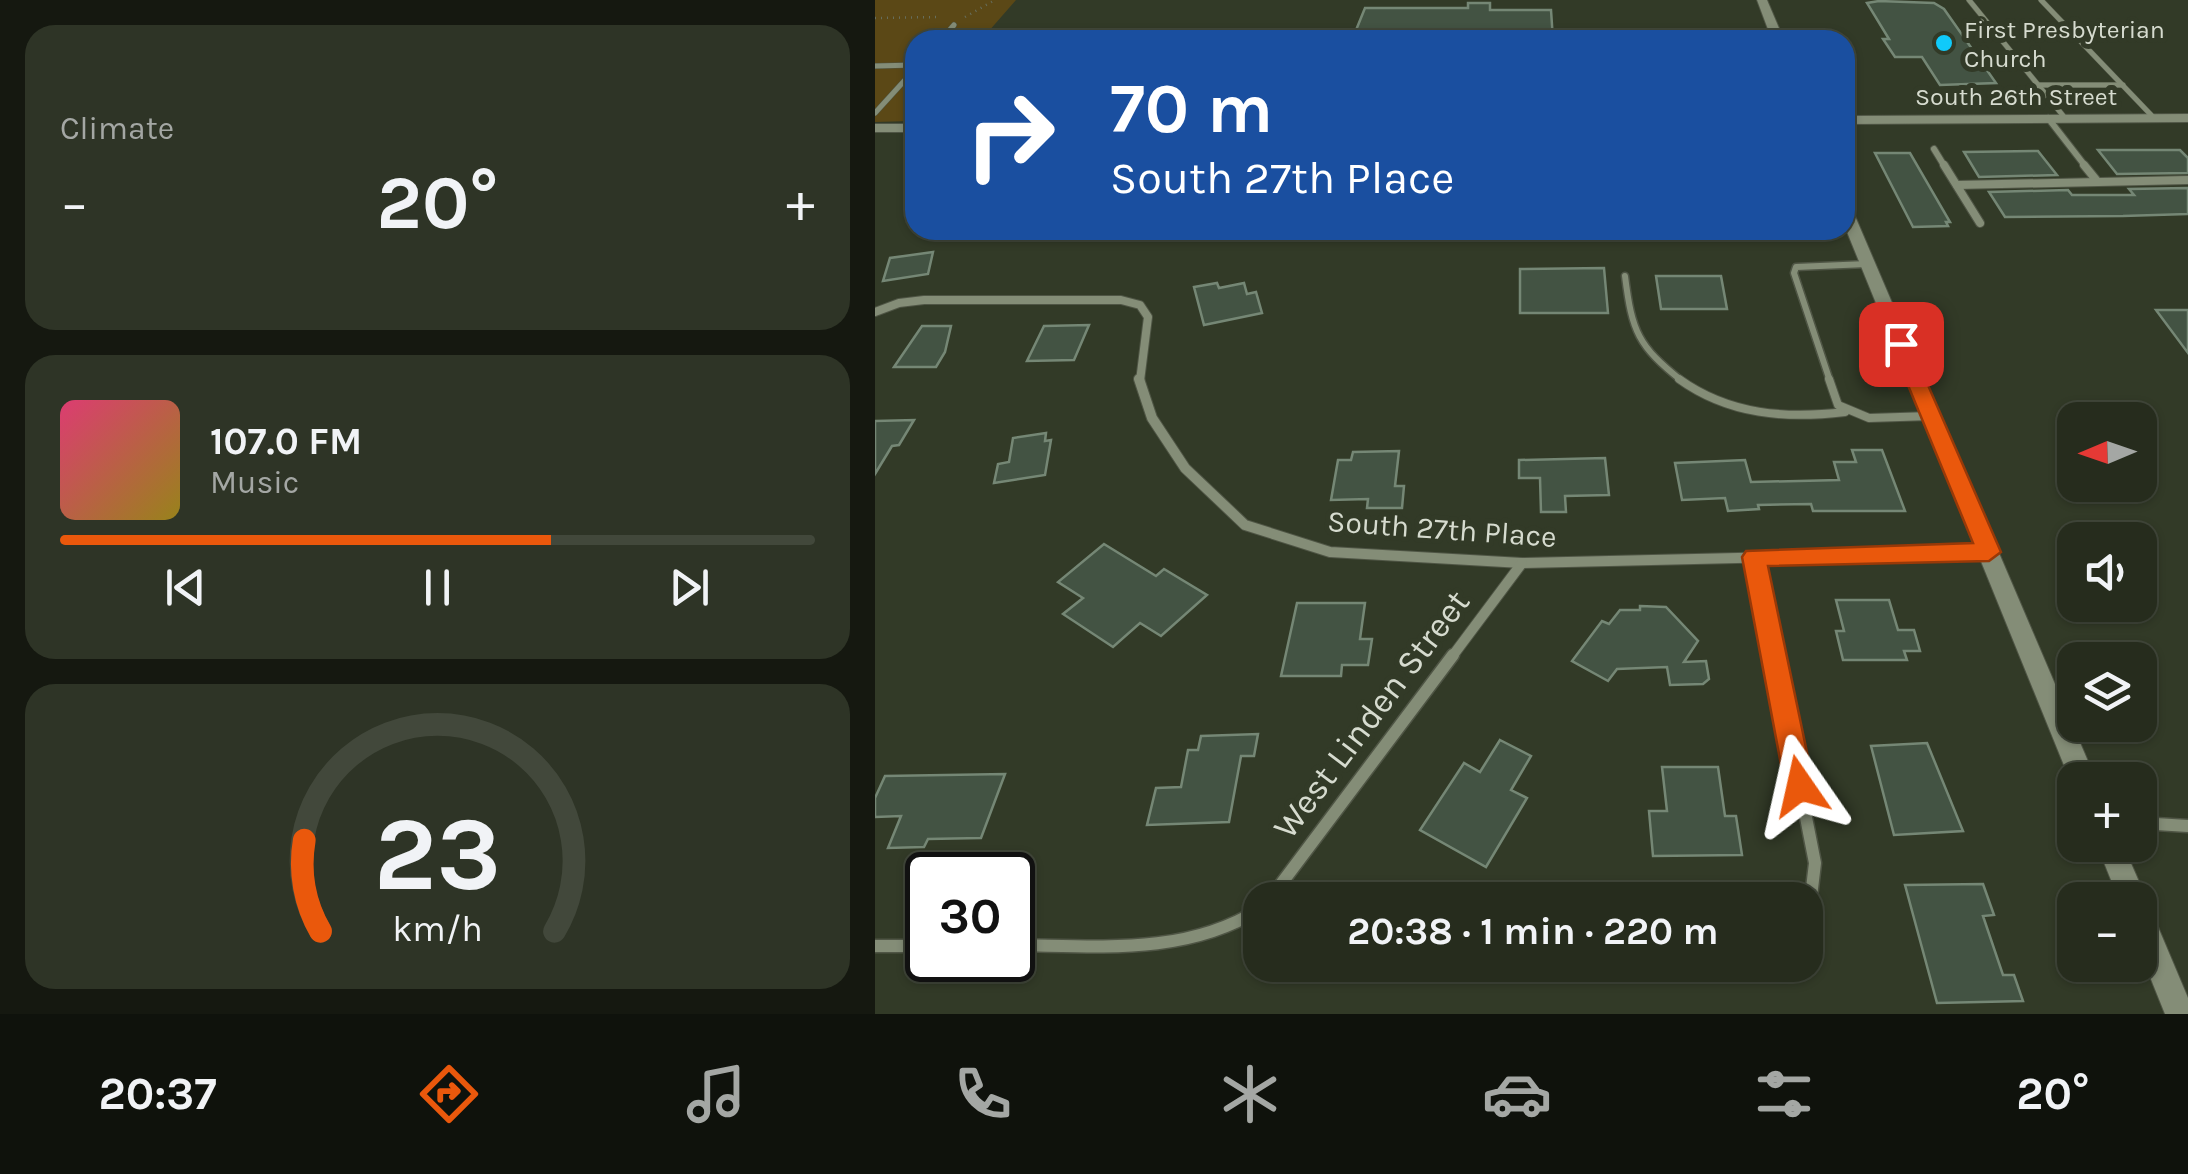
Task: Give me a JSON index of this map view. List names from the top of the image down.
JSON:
{
  "streets": {
    "main road": ["South 26th Street"],
    "street": ["South 27th Place", "West Linden Street"]
  },
  "crossings": [
    ["South 27th Place", "West Linden Street"]
  ],
  "places": ["First Presbyterian Church"],
  "north": "left",
  "page": {
    "tile": "Climate",
    "turn": ["70 m", "South 27th Place"],
    "heat": ["−", "20°", "+"],
    "song": ["107.0 FM", "Music"],
    "map_buttons": ["+", "−"],
    "limit": "30",
    "trip": "20:38 · 1 min · 220 m",
    "tabs": ["20:37", "20°"],
    "gauge": ["23", "km/h"]
  }
}
